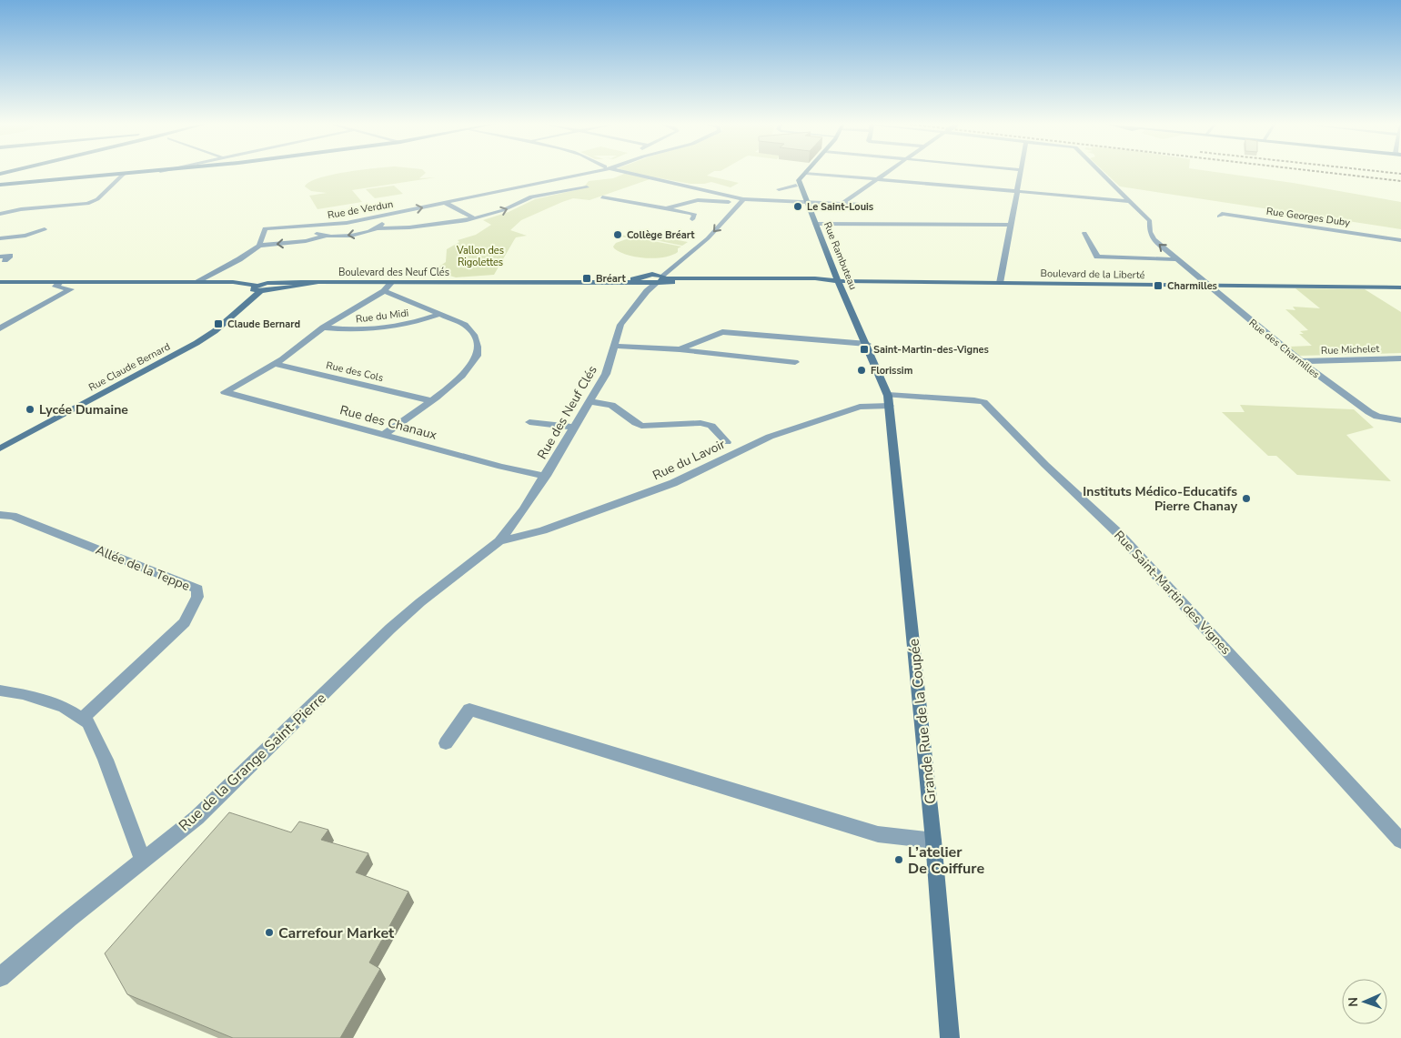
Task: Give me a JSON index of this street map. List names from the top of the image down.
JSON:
{
  "streets": {
    "main road": [
      "Rue Rambuteau",
      "Boulevard des Neuf Clés",
      "Boulevard de la Liberté",
      "Rue Claude Bernard",
      "Grande Rue de la Coupée"
    ],
    "street": [
      "Rue de Verdun",
      "Rue Georges Duby",
      "Rue du Midi",
      "Rue des Charmilles",
      "Rue Michelet",
      "Rue des Cols",
      "Rue des Neuf Clés",
      "Rue des Chanaux",
      "Rue du Lavoir",
      "Allée de la Teppe",
      "Rue Saint-Martin des Vignes",
      "Rue de la Grange Saint-Pierre"
    ]
  },
  "crossings": [
    ["Rue Rambuteau", "Boulevard de la Liberté"],
    ["Rue Rambuteau", "Rue du Lavoir"],
    ["Rue Rambuteau", "Rue Saint-Martin des Vignes"],
    ["Rue Rambuteau", "Grande Rue de la Coupée"],
    ["Boulevard des Neuf Clés", "Rue Claude Bernard"],
    ["Boulevard des Neuf Clés", "Rue des Neuf Clés"],
    ["Boulevard de la Liberté", "Rue des Charmilles"],
    ["Rue des Charmilles", "Rue Michelet"],
    ["Rue des Cols", "Rue des Chanaux"],
    ["Rue des Neuf Clés", "Rue des Chanaux"],
    ["Rue des Neuf Clés", "Rue du Lavoir"],
    ["Rue des Neuf Clés", "Rue de la Grange Saint-Pierre"],
    ["Rue du Lavoir", "Rue Saint-Martin des Vignes"],
    ["Rue du Lavoir", "Grande Rue de la Coupée"],
    ["Rue du Lavoir", "Rue de la Grange Saint-Pierre"],
    ["Rue Saint-Martin des Vignes", "Grande Rue de la Coupée"]
  ],
  "parks": ["Vallon des Rigolettes"],
  "places": {
    "other": [
      "Le Saint-Louis",
      "Collège Bréart",
      "Florissim",
      "Lycée Dumaine",
      "Instituts Médico-Educatifs Pierre Chanay",
      "L’atelier De Coiffure",
      "Carrefour Market"
    ],
    "transit": [
      "Bréart",
      "Charmilles",
      "Claude Bernard",
      "Saint-Martin-des-Vignes"
    ]
  },
  "north": "left"
}
